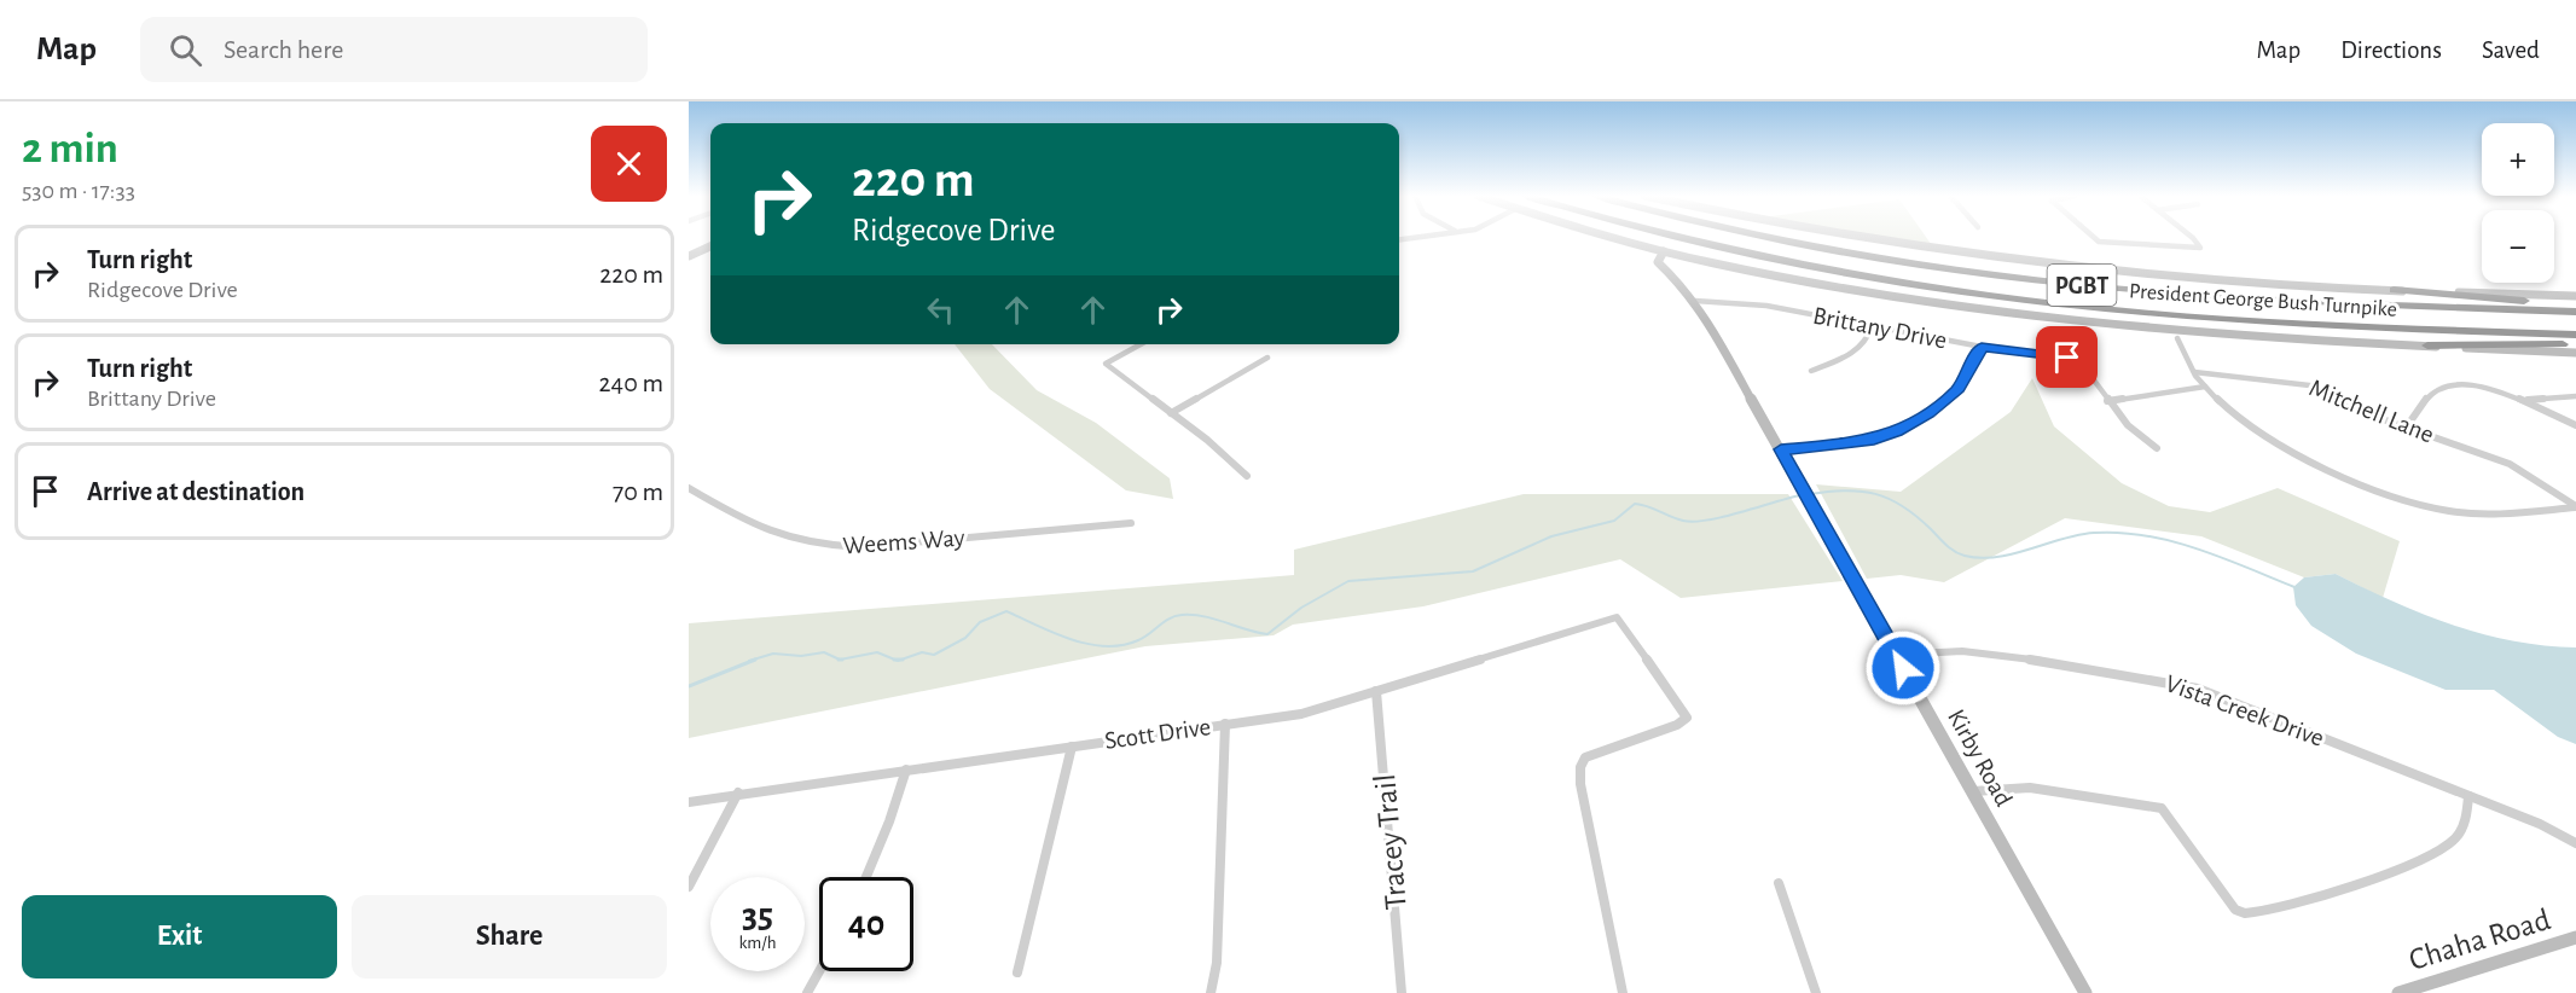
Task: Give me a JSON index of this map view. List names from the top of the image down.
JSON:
{
  "streets": {
    "highway": ["PGBT", "President George Bush Turnpike"],
    "main road": ["Kirby Road", "Chaha Road"],
    "street": [
      "Brittany Drive",
      "Mitchell Lane",
      "Weems Way",
      "Vista Creek Drive",
      "Scott Drive",
      "Tracey Trail"
    ]
  },
  "crossings": [
    ["Brittany Drive", "Kirby Road"],
    ["Vista Creek Drive", "Kirby Road"],
    ["Scott Drive", "Tracey Trail"]
  ],
  "page": {
    "header": "Map",
    "search": "Search here",
    "nav": ["Map", "Directions", "Saved"],
    "heading": ["2 min", "530 m · 17:33"],
    "map_buttons": ["+", "−"],
    "turn": ["220 m", "Ridgecove Drive"],
    "list": [
      {
        "name": "Turn right",
        "note": "Ridgecove Drive",
        "value": "220 m"
      },
      {
        "name": "Turn right",
        "note": "Brittany Drive",
        "value": "240 m"
      },
      {
        "name": "Arrive at destination",
        "value": "70 m"
      }
    ],
    "speed": "35 km/h",
    "limit": "40",
    "buttons": ["Exit", "Share"]
  }
}
